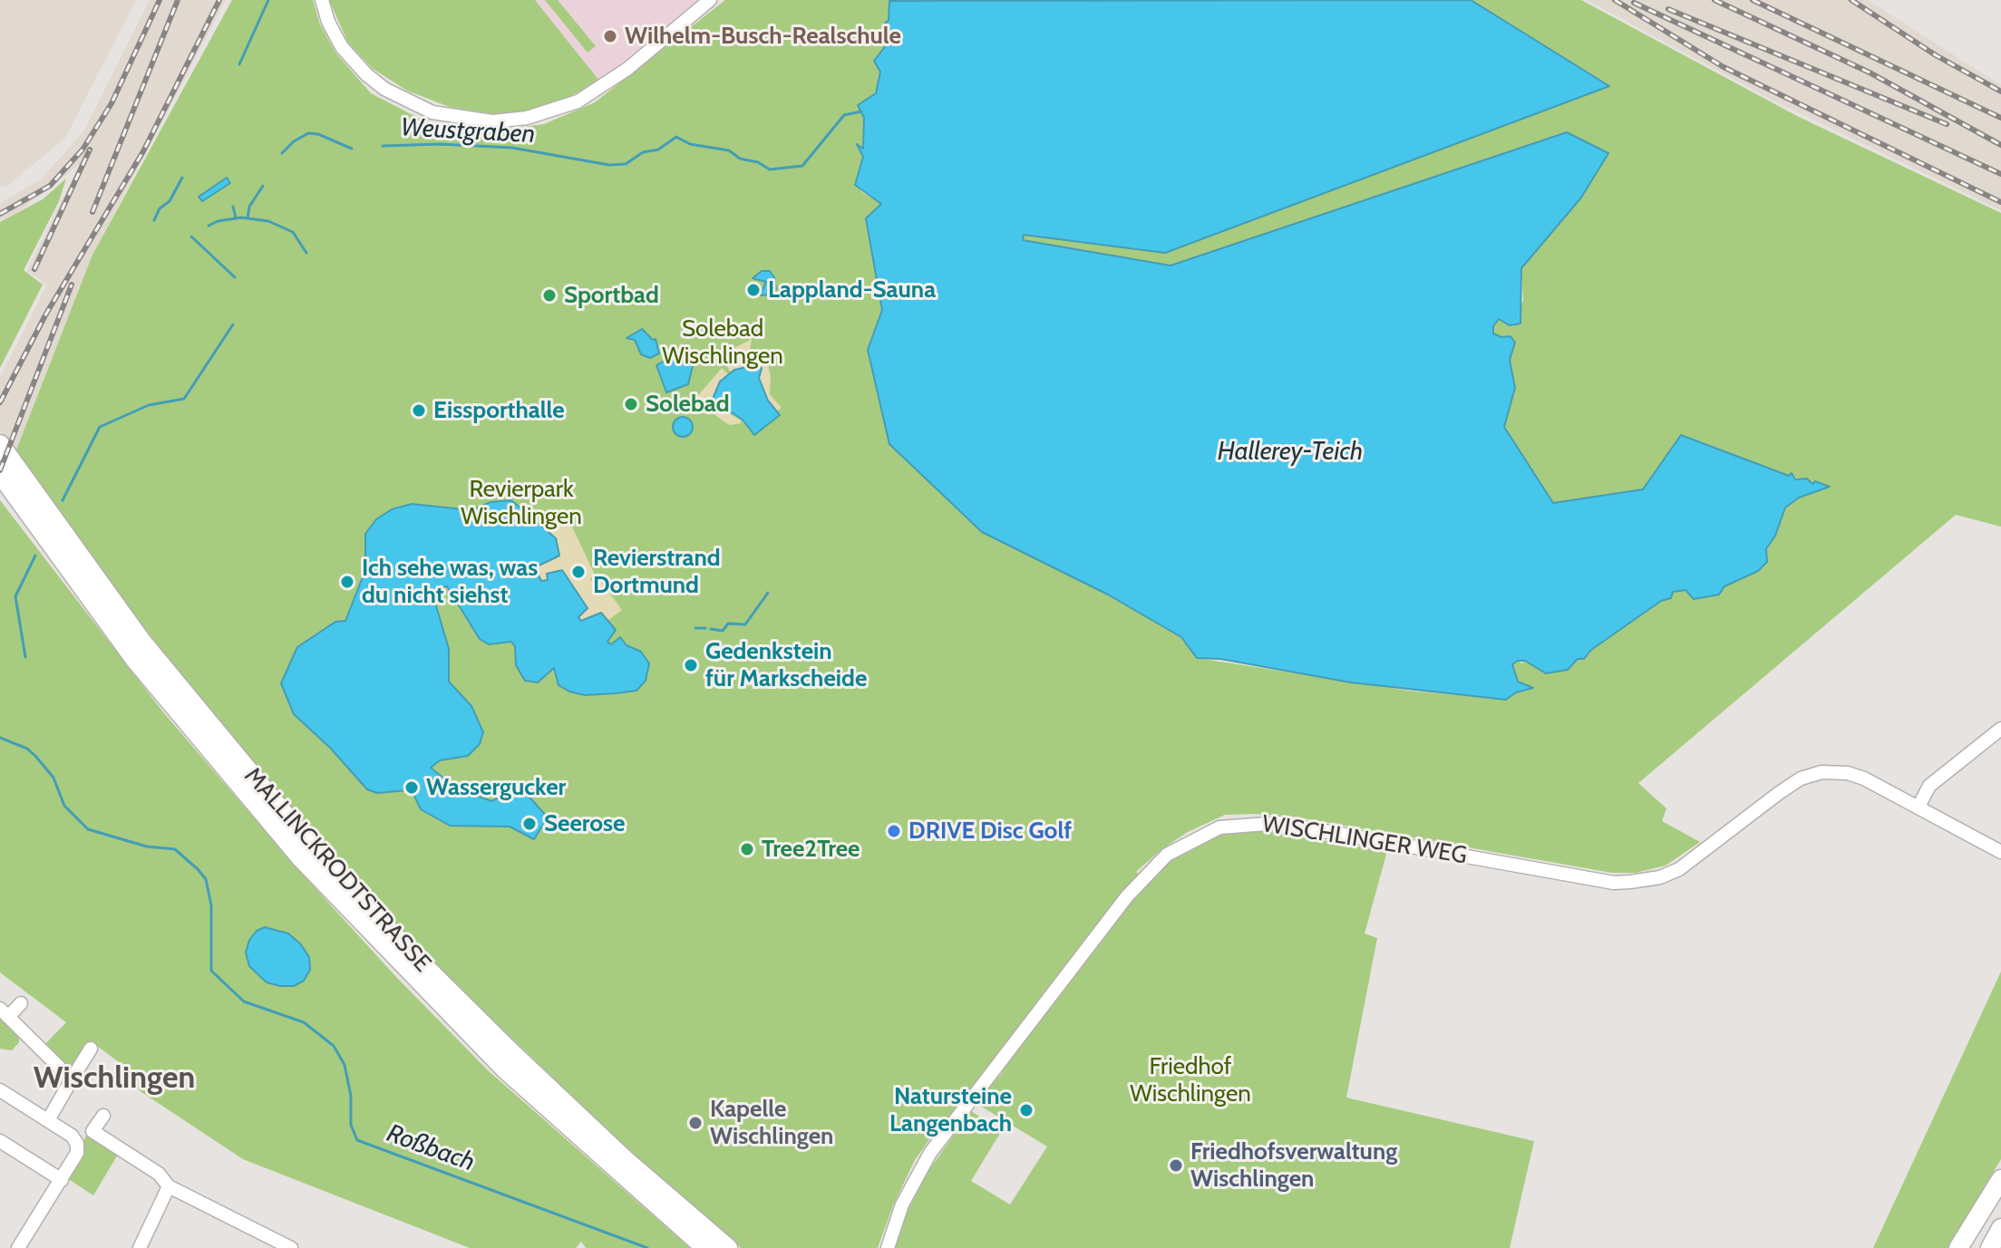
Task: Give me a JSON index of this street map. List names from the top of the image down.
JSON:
{
  "streets": {
    "highway": ["MALLINCKRODTSTRASSE"],
    "street": ["WISCHLINGER WEG"]
  },
  "districts": ["Wischlingen"],
  "water": ["Weustgraben", "Hallerey-Teich", "Roßbach"],
  "parks": ["Solebad Wischlingen", "Revierpark Wischlingen", "Friedhof Wischlingen"],
  "places": [
    "Wilhelm-Busch-Realschule",
    "Lappland-Sauna",
    "Sportbad",
    "Solebad",
    "Eissporthalle",
    "Revierstrand Dortmund",
    "Ich sehe was, was du nicht siehst",
    "Gedenkstein für Markscheide",
    "Wassergucker",
    "Seerose",
    "DRIVE Disc Golf",
    "Tree2Tree",
    "Natursteine Langenbach",
    "Kapelle Wischlingen",
    "Friedhofsverwaltung Wischlingen"
  ]
}
